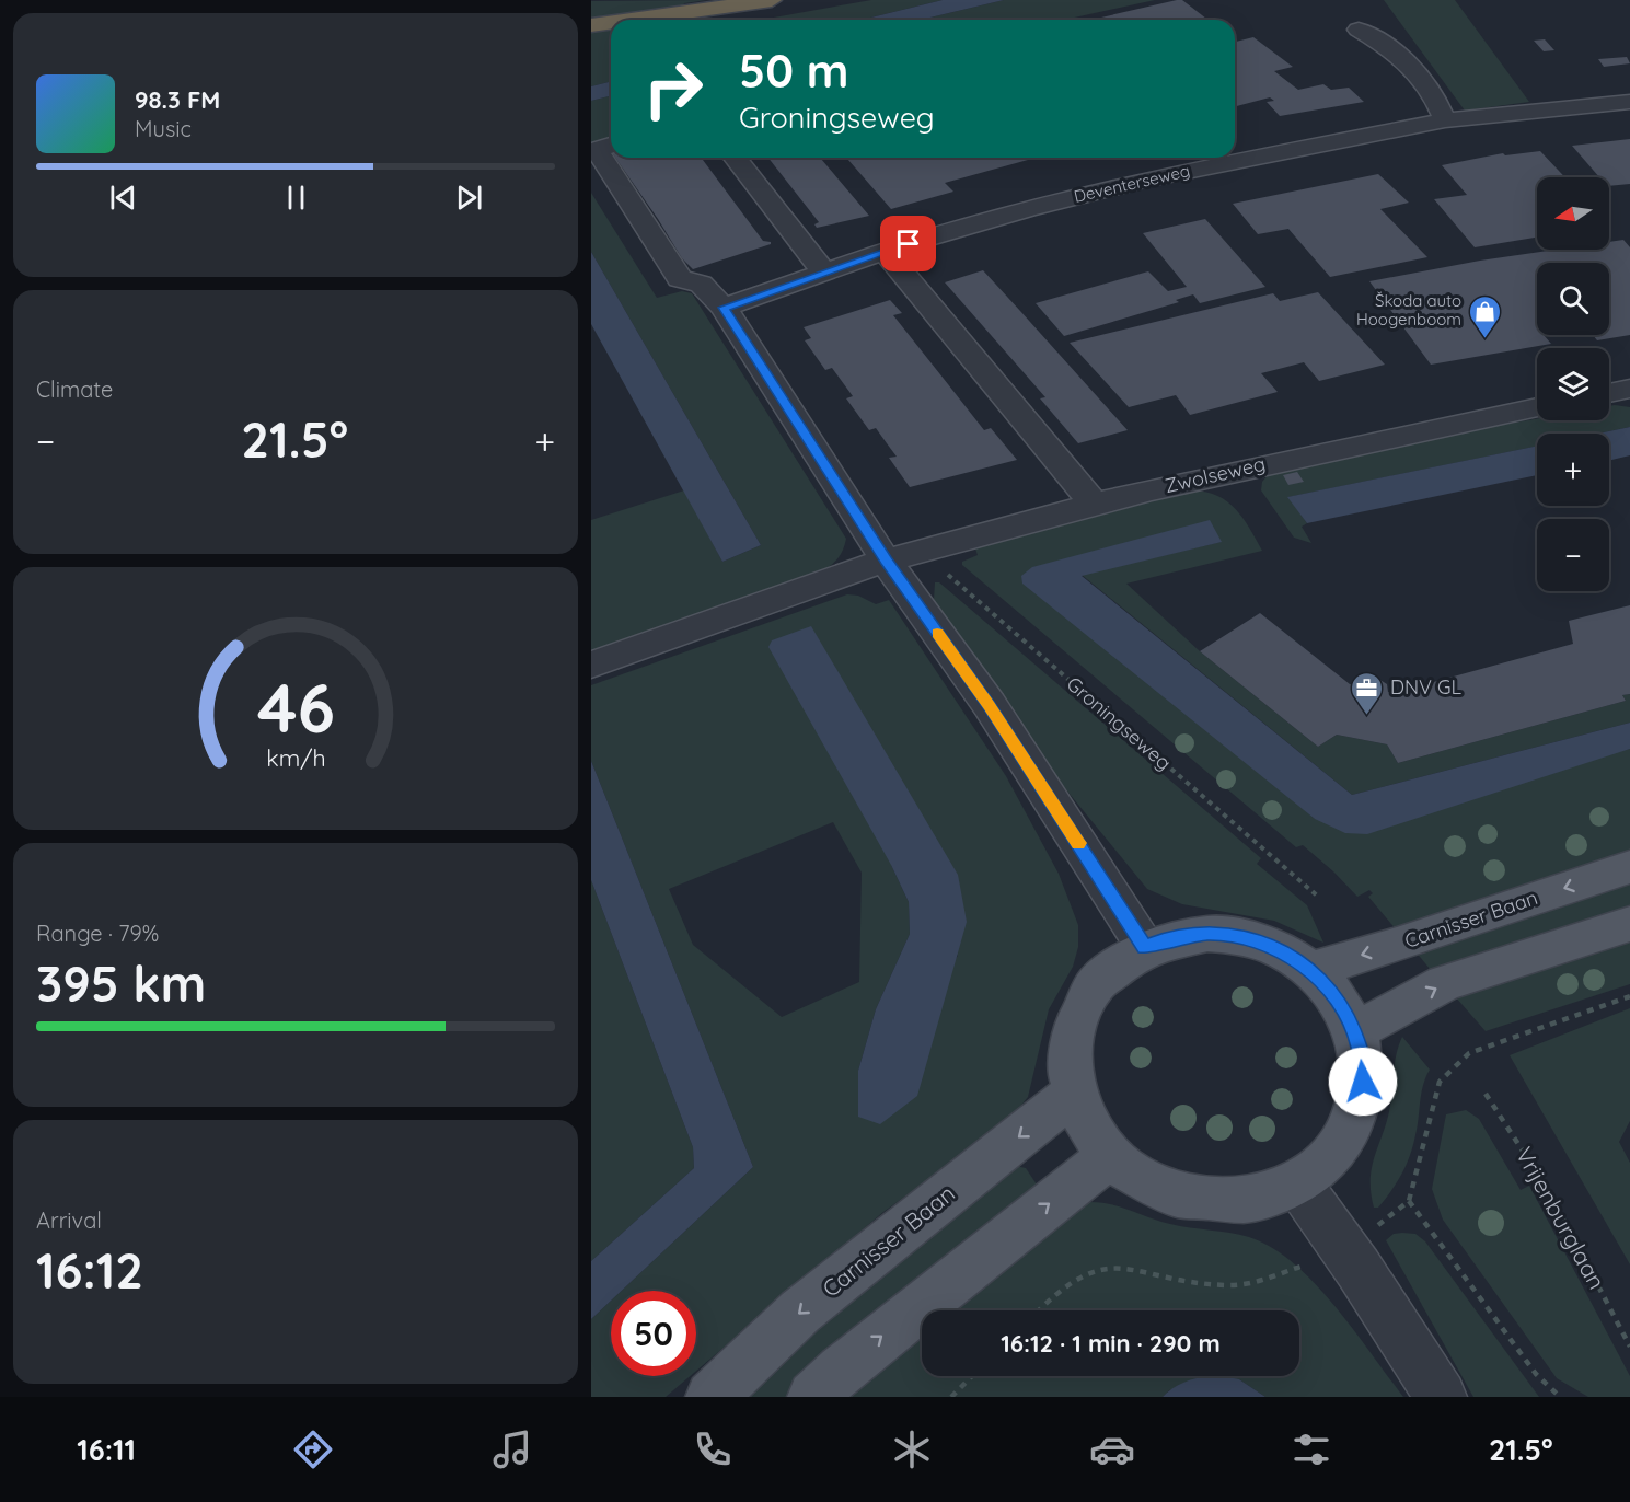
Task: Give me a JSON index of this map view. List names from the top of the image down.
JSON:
{
  "streets": {
    "main road": ["Carnisser Baan"],
    "street": ["Deventerseweg", "Zwolseweg"],
    "path": ["Groningseweg", "Vrijenburglaan"]
  },
  "crossings": [
    ["Zwolseweg", "Groningseweg"]
  ],
  "places": {
    "shop": ["Škoda auto Hoogenboom"],
    "office": ["DNV GL"]
  },
  "north": "left",
  "page": {
    "turn": ["50 m", "Groningseweg"],
    "song": ["98.3 FM", "Music"],
    "map_buttons": ["+", "−"],
    "tile": [
      "Climate",
      ["Range · 79%", "395 km"],
      ["Arrival", "16:12"]
    ],
    "heat": ["−", "21.5°", "+"],
    "limit": "50",
    "trip": "16:12 · 1 min · 290 m",
    "tabs": ["16:11", "21.5°"],
    "gauge": ["46", "km/h"]
  }
}
